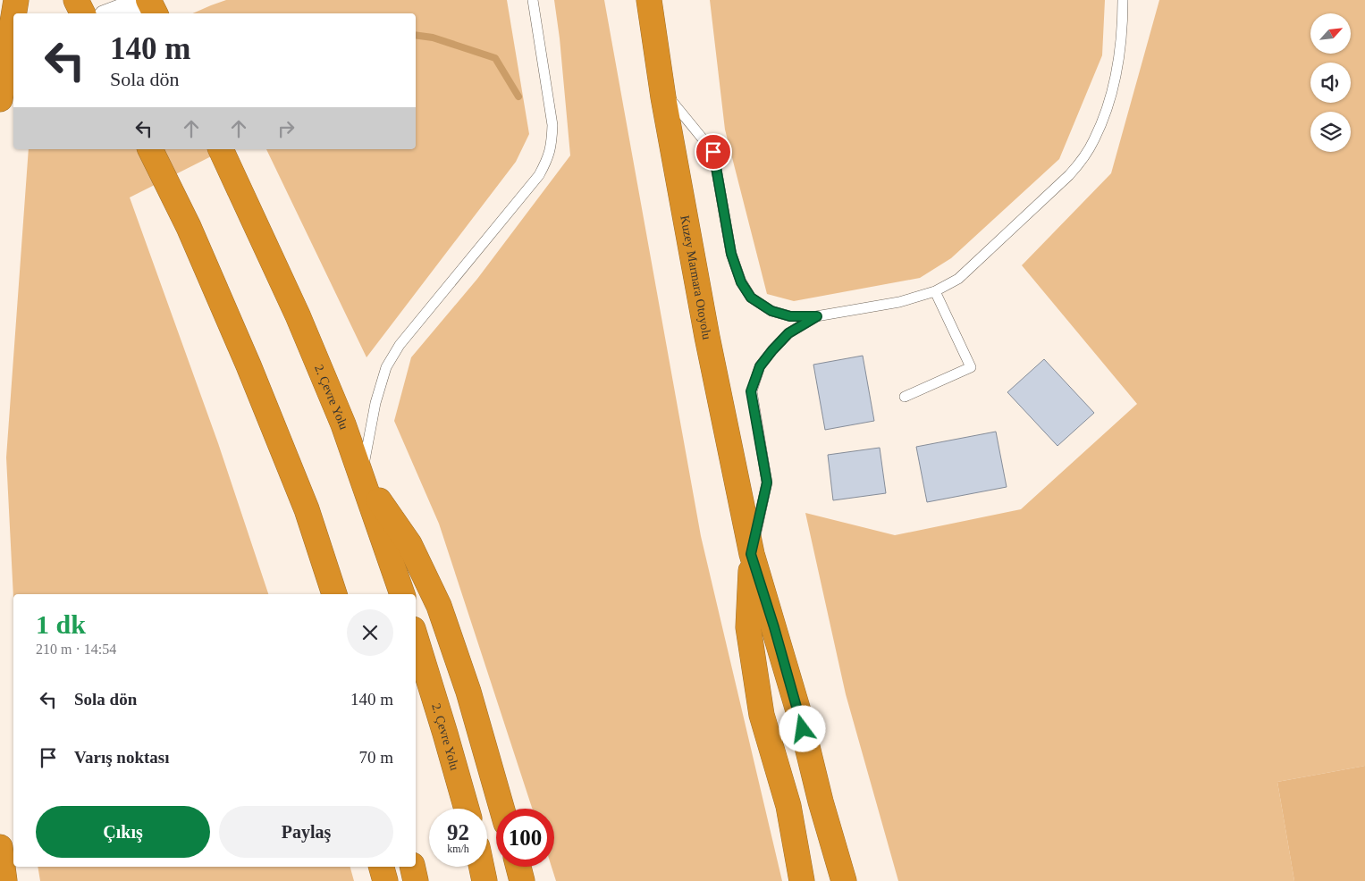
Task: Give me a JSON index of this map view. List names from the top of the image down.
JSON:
{
  "streets": {
    "highway": ["Kuzey Marmara Otoyolu", "2. Çevre Yolu"]
  },
  "north": "top right",
  "page": {
    "turn": ["140 m", "Sola dön"],
    "heading": ["1 dk", "210 m · 14:54"],
    "list": [
      {
        "name": "Sola dön",
        "value": "140 m"
      },
      {
        "name": "Varış noktası",
        "value": "70 m"
      }
    ],
    "buttons": ["Çıkış", "Paylaş"],
    "speed": "92 km/h",
    "limit": "100"
  }
}
